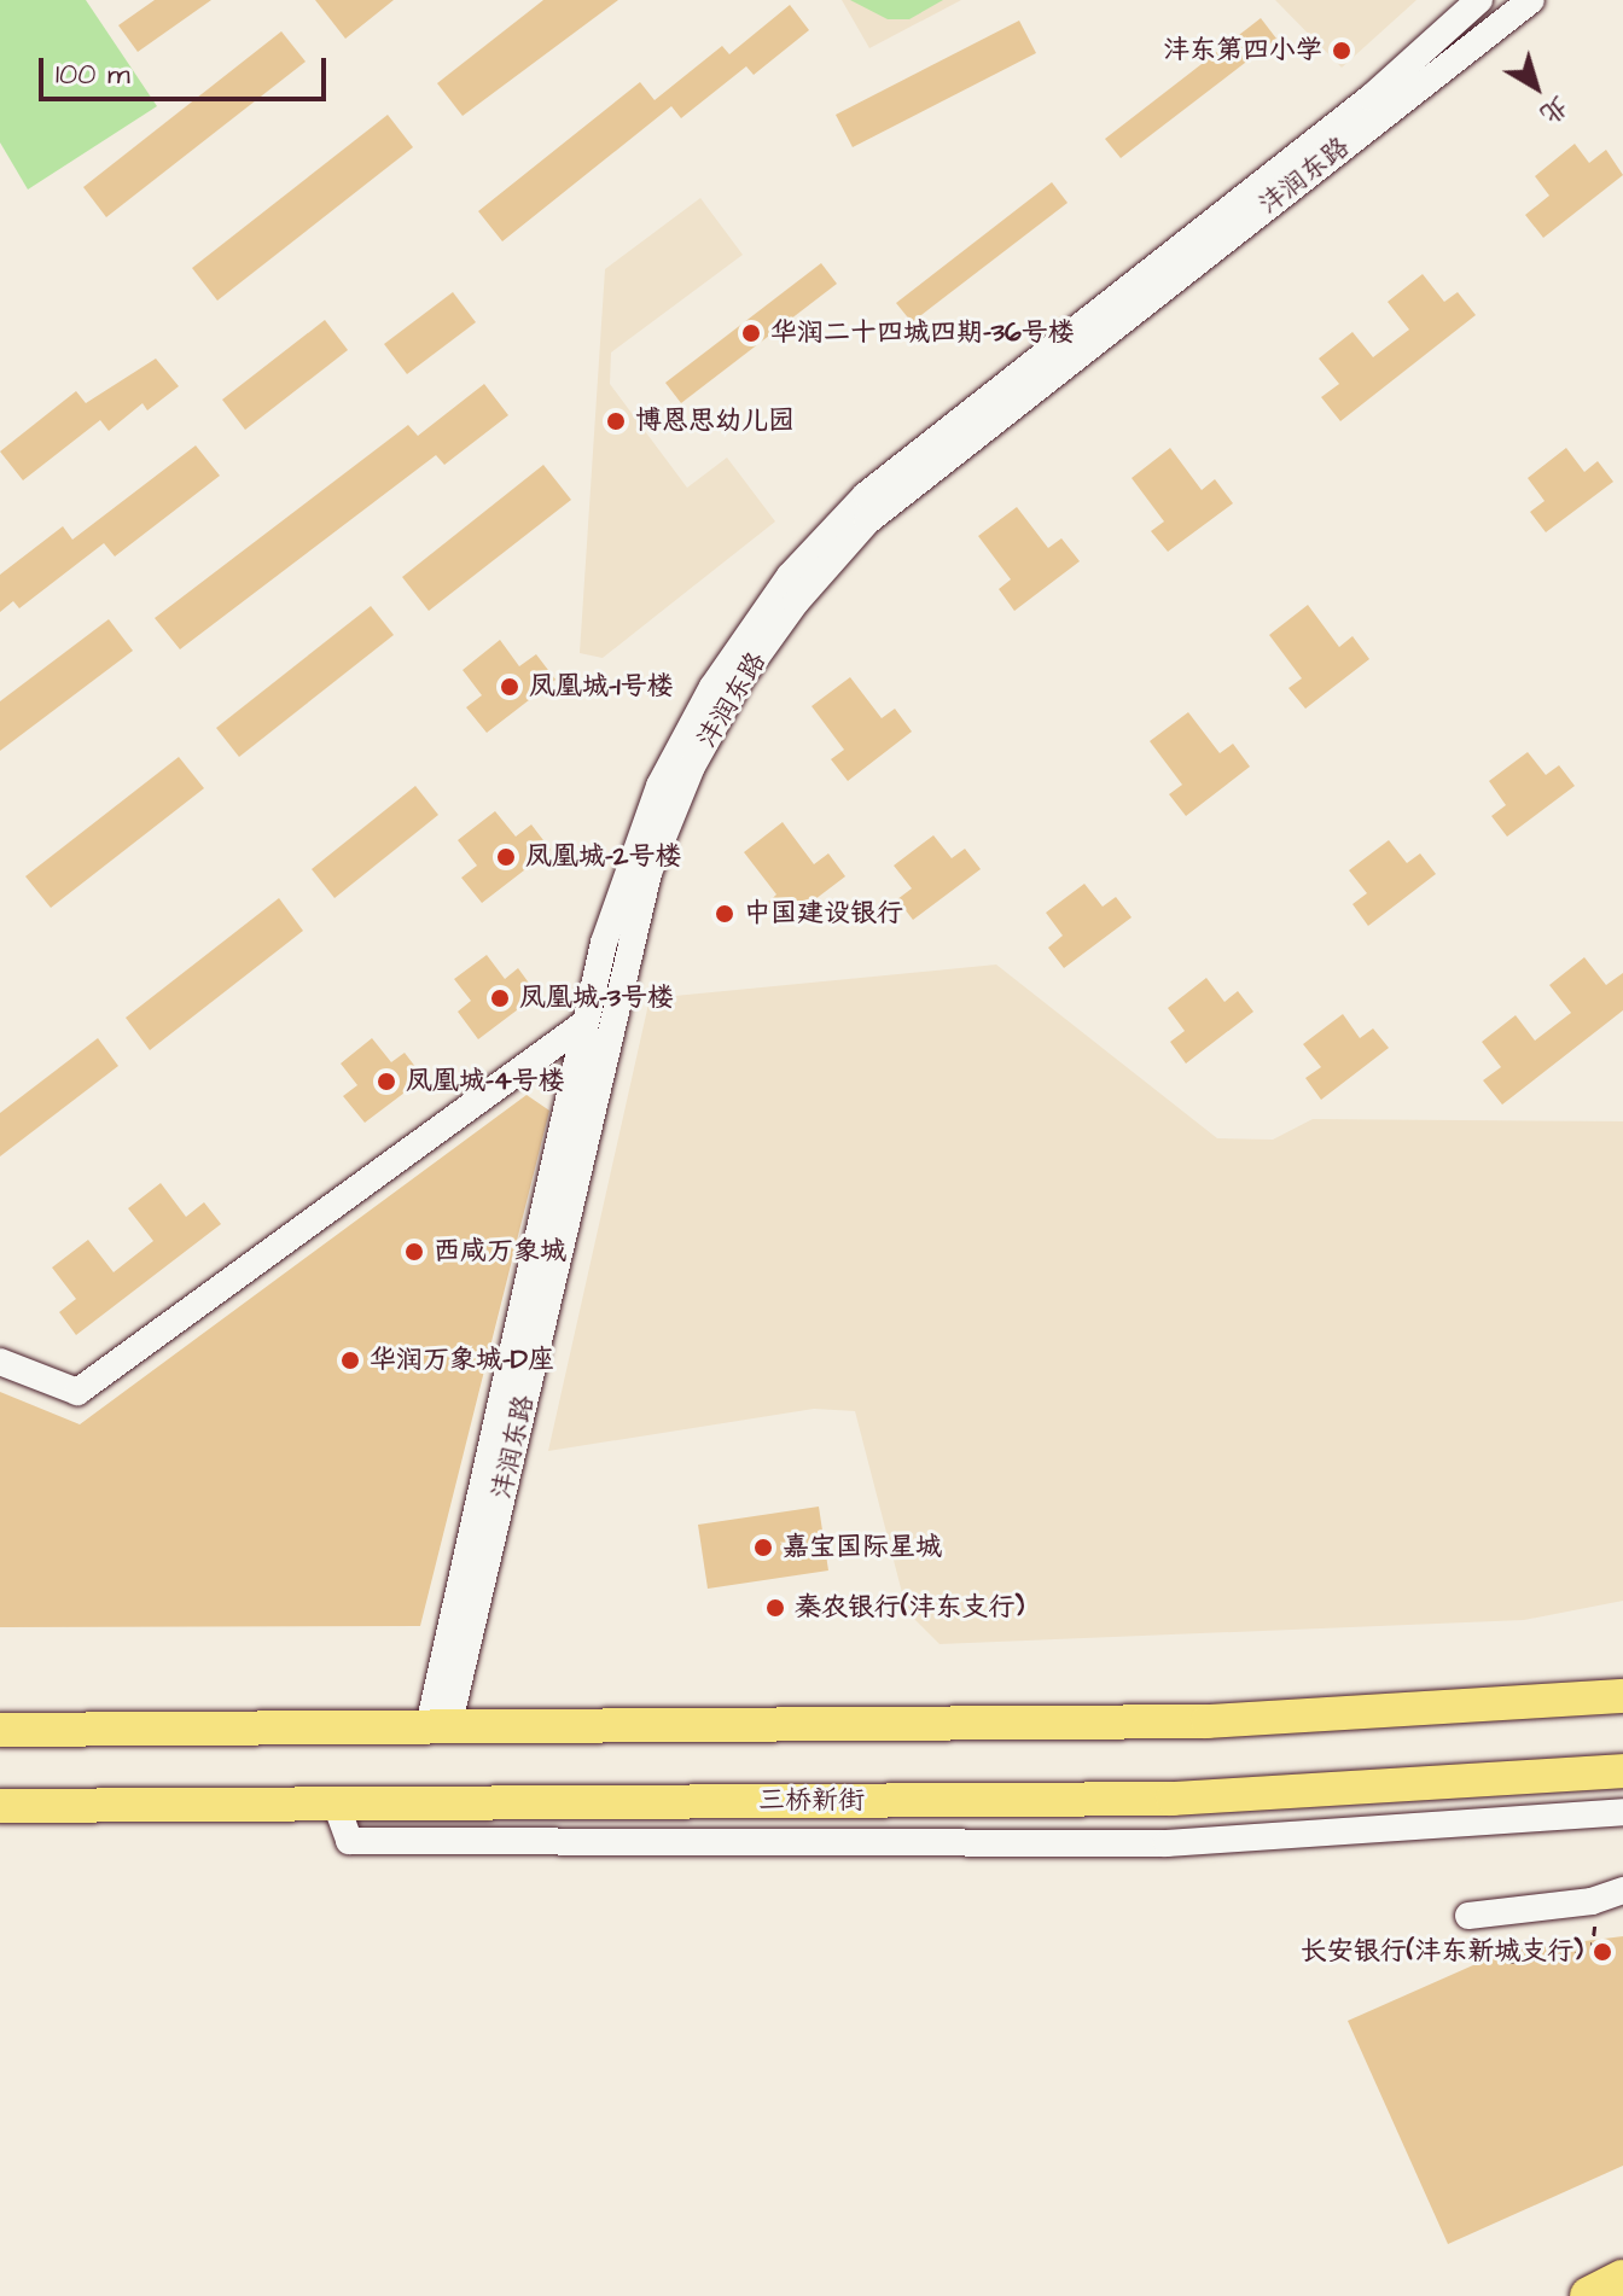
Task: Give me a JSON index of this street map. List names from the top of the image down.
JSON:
{
  "streets": {
    "main road": ["三桥新街"],
    "street": ["沣润东路"]
  },
  "places": [
    "沣东第四小学",
    "华润二十四城四期-36号楼",
    "博恩思幼儿园",
    "凤凰城-1号楼",
    "凤凰城-2号楼",
    "中国建设银行",
    "凤凰城-3号楼",
    "凤凰城-4号楼",
    "西咸万象城",
    "华润万象城-D座",
    "嘉宝国际星城",
    "秦农银行(沣东支行)",
    "长安银行(沣东新城支行)"
  ],
  "scale_bar": "100 m",
  "north": "bottom right"
}
